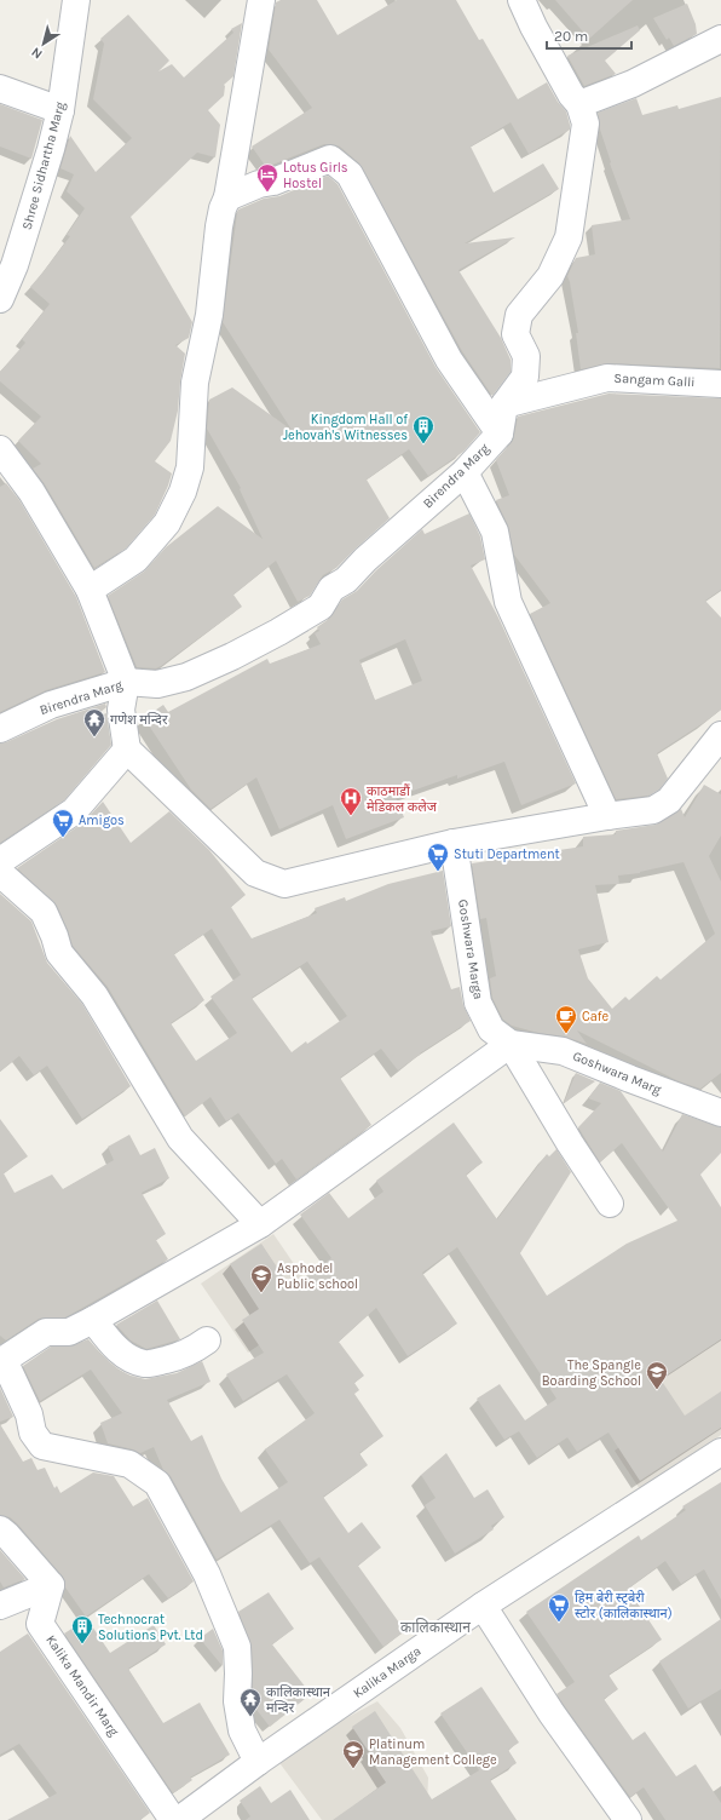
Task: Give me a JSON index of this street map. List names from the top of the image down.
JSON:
{
  "streets": {
    "street": [
      "Shree Sidhartha Marg",
      "Sangam Galli",
      "Birendra Marg",
      "Goshwara Marga",
      "Goshwara Marg",
      "Kalika Marga",
      "Kalika Mandir Marg"
    ]
  },
  "crossings": [
    ["Sangam Galli", "Birendra Marg"],
    ["Goshwara Marga", "Goshwara Marg"]
  ],
  "districts": ["कालिकास्थान"],
  "places": {
    "hotel": ["Lotus Girls Hostel"],
    "building": ["Kingdom Hall of Jehovah's Witnesses", "Technocrat Solutions Pvt. Ltd"],
    "temple": ["गणेश मन्दिर", "कालिकास्थान मन्दिर"],
    "hospital": ["काठमाडौं मेडिकल कलेज"],
    "supermarket": ["Amigos", "Stuti Department", "हिम बेरी स्ट्रबेरी स्टोर (कालिकास्थान)"],
    "cafe": ["Cafe"],
    "school or university": ["Asphodel Public school", "The Spangle Boarding School", "Platinum Management College"]
  },
  "scale_bar": "20 m",
  "north": "bottom left"
}
